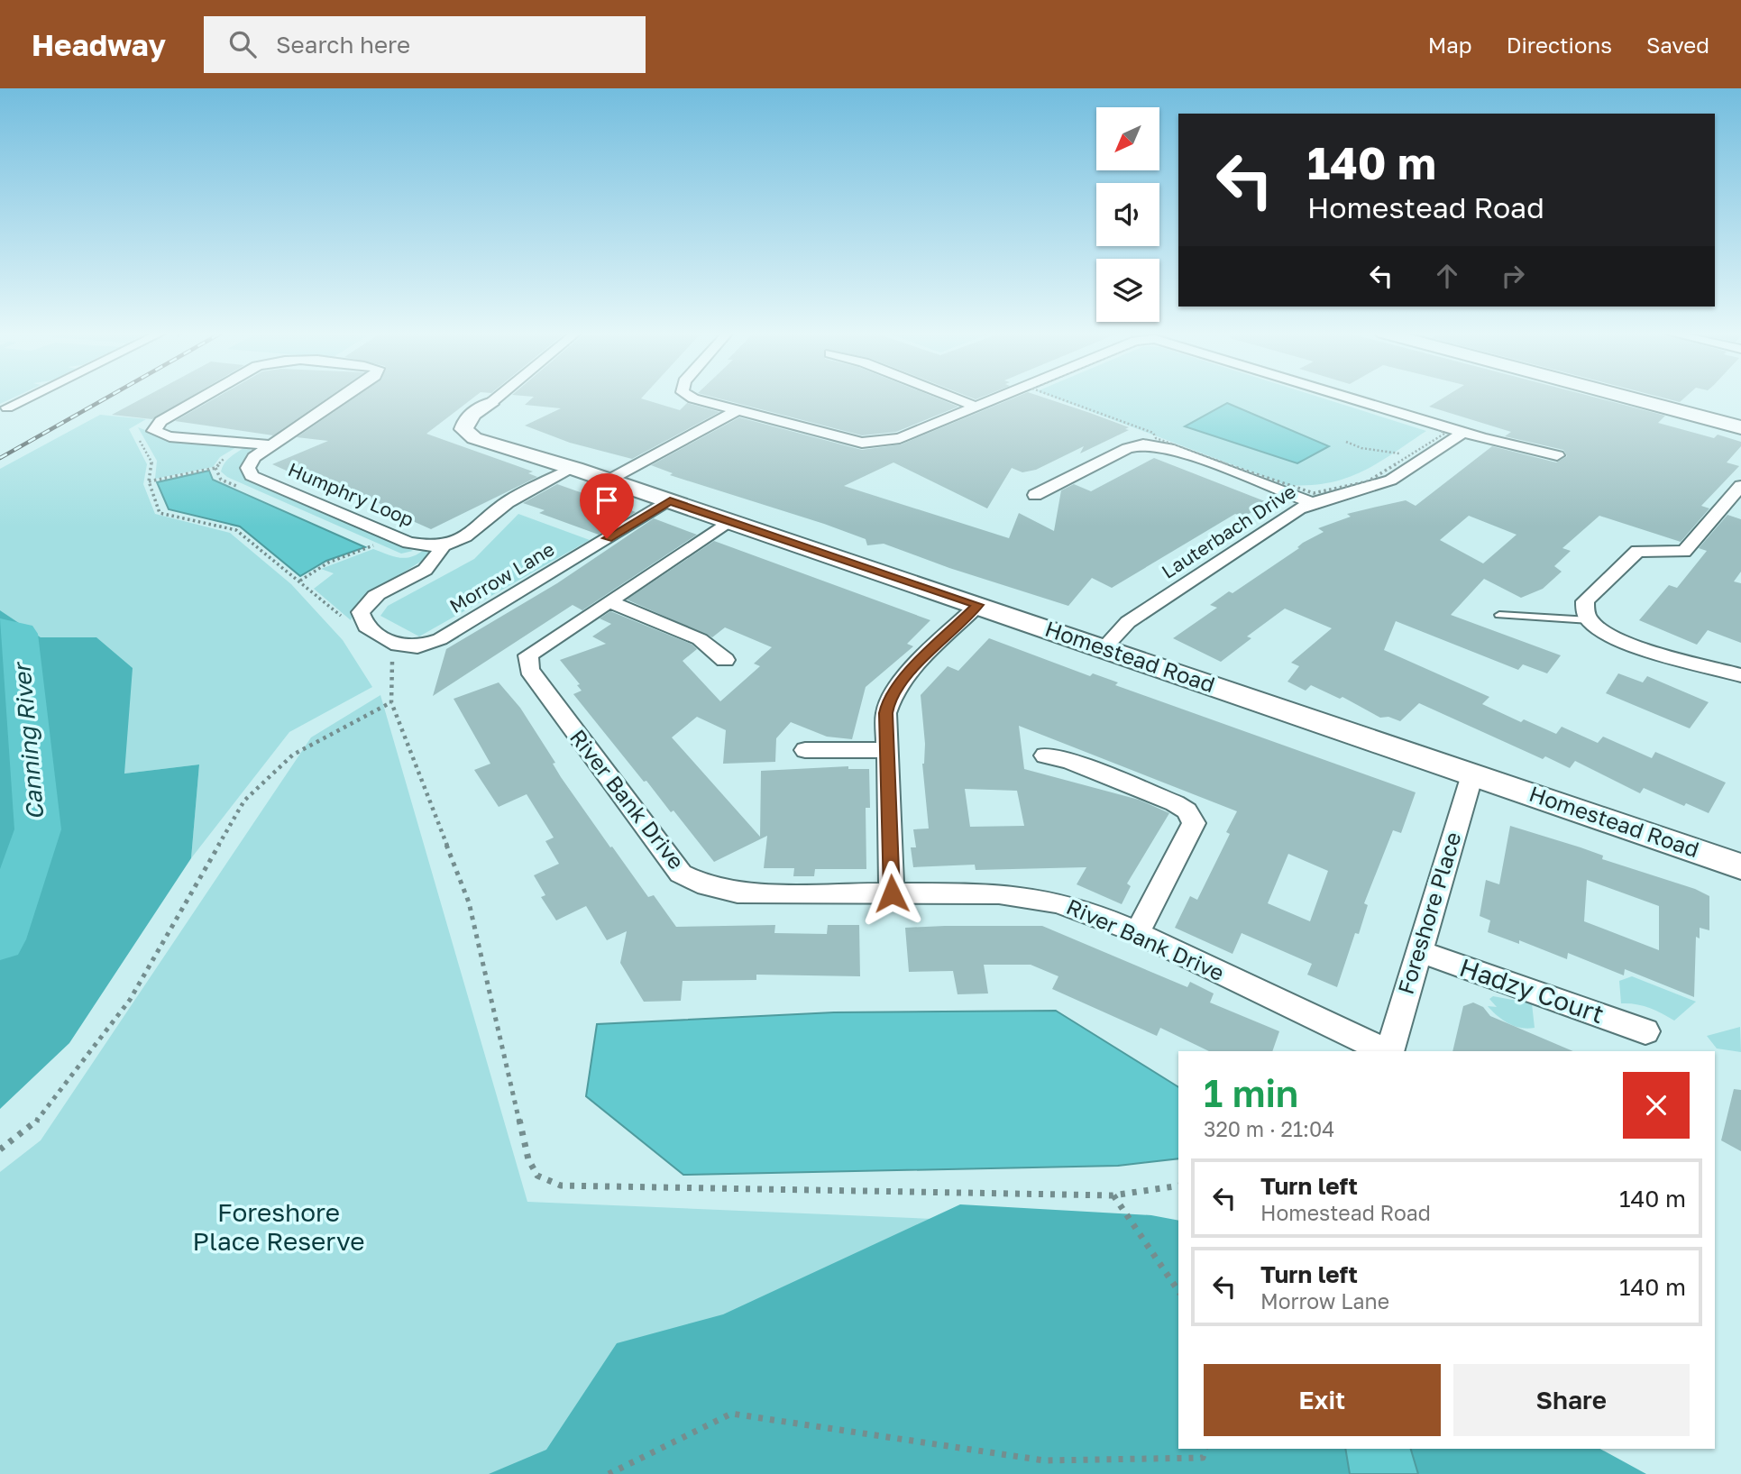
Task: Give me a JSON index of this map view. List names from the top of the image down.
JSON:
{
  "streets": {
    "street": [
      "Humphry Loop",
      "Lauterbach Drive",
      "Morrow Lane",
      "Homestead Road",
      "River Bank Drive",
      "Foreshore Place",
      "Hadzy Court"
    ]
  },
  "crossings": [
    ["Humphry Loop", "Morrow Lane"],
    ["Humphry Loop", "Homestead Road"],
    ["Lauterbach Drive", "Homestead Road"],
    ["Morrow Lane", "Homestead Road"],
    ["Homestead Road", "River Bank Drive"],
    ["Homestead Road", "Foreshore Place"],
    ["Foreshore Place", "Hadzy Court"]
  ],
  "water": ["Canning River"],
  "parks": ["Foreshore Place Reserve"],
  "north": "bottom left",
  "page": {
    "header": "Headway",
    "search": "Search here",
    "nav": ["Map", "Directions", "Saved"],
    "turn": ["140 m", "Homestead Road"],
    "heading": ["1 min", "320 m · 21:04"],
    "list": [
      {
        "name": "Turn left",
        "note": "Homestead Road",
        "value": "140 m"
      },
      {
        "name": "Turn left",
        "note": "Morrow Lane",
        "value": "140 m"
      }
    ],
    "buttons": ["Exit", "Share"]
  }
}
